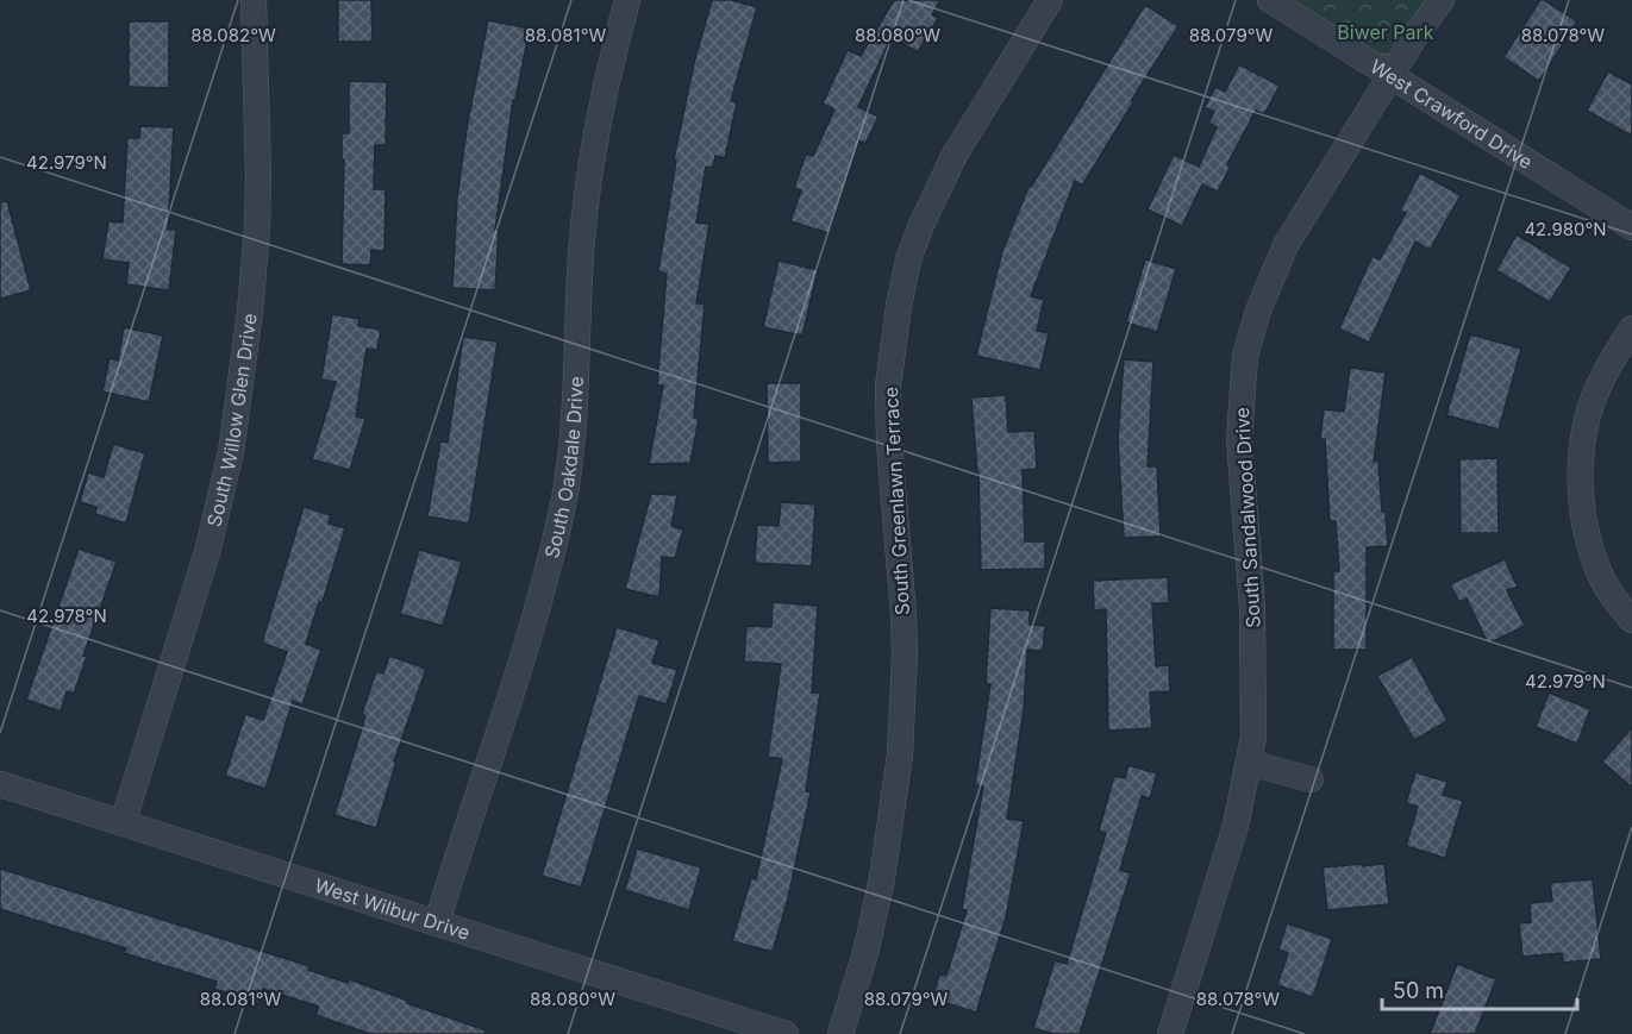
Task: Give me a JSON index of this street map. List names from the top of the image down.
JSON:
{
  "streets": {
    "street": [
      "West Crawford Drive",
      "South Willow Glen Drive",
      "South Oakdale Drive",
      "South Greenlawn Terrace",
      "South Sandalwood Drive",
      "West Wilbur Drive"
    ]
  },
  "crossings": [
    ["West Crawford Drive", "South Sandalwood Drive"],
    ["South Willow Glen Drive", "West Wilbur Drive"],
    ["South Oakdale Drive", "West Wilbur Drive"]
  ],
  "parks": ["Biwer Park"],
  "scale_bar": "50 m",
  "coordinates": [
    "88.082°W",
    "88.081°W",
    "88.080°W",
    "88.079°W",
    "88.078°W",
    "42.979°N",
    "42.980°N",
    "42.978°N"
  ]
}
